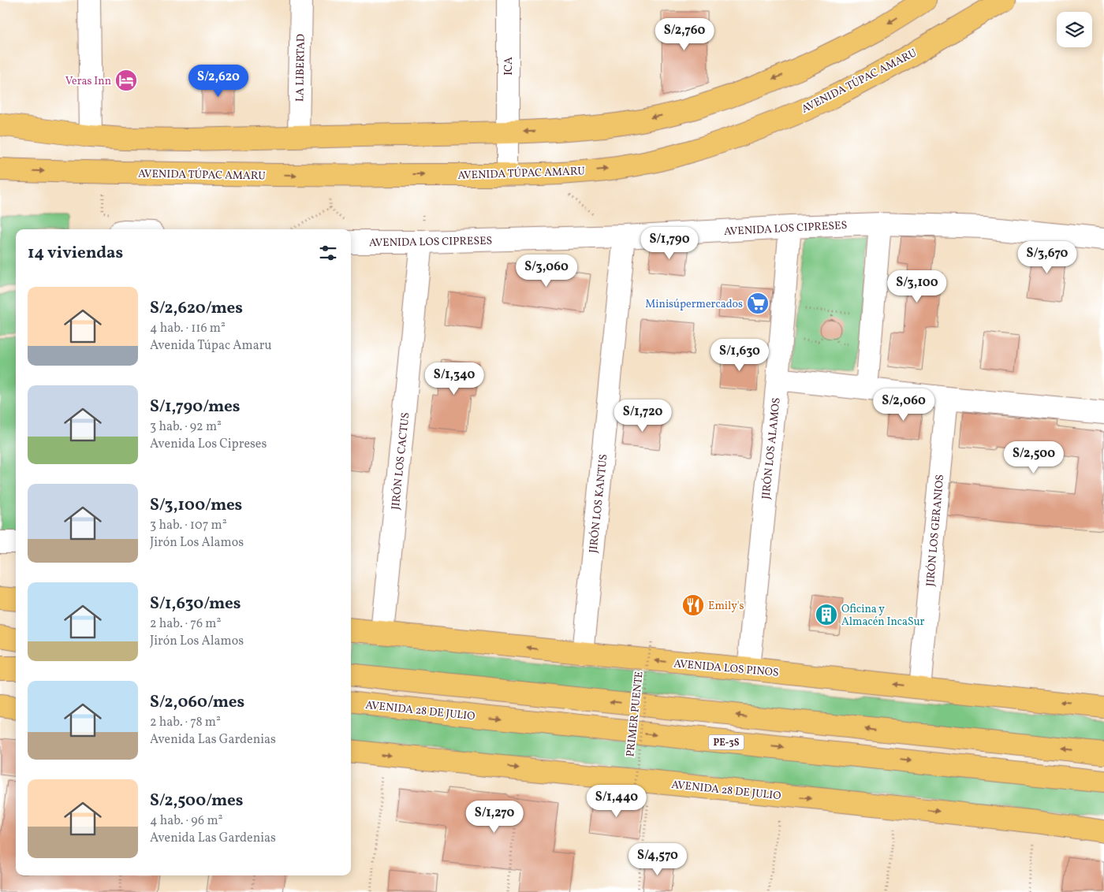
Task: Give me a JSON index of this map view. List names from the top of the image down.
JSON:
{
  "streets": {
    "main road": [
      "AVENIDA TÚPAC AMARU",
      "AVENIDA LOS PINOS",
      "AVENIDA 28 DE JULIO",
      "PE-3S"
    ],
    "street": [
      "ICA",
      "LA LIBERTAD",
      "AVENIDA LOS CIPRESES",
      "JIRÓN LOS ALAMOS",
      "JIRÓN LOS CACTUS",
      "JIRÓN LOS KANTUS",
      "JIRÓN LOS GERANIOS"
    ],
    "path": ["PRIMER PUENTE"]
  },
  "crossings": [
    ["ICA", "AVENIDA TÚPAC AMARU"],
    ["AVENIDA LOS CIPRESES", "JIRÓN LOS ALAMOS"],
    ["AVENIDA LOS CIPRESES", "JIRÓN LOS CACTUS"],
    ["AVENIDA LOS CIPRESES", "JIRÓN LOS KANTUS"],
    ["JIRÓN LOS ALAMOS", "AVENIDA LOS PINOS"],
    ["JIRÓN LOS CACTUS", "AVENIDA LOS PINOS"],
    ["JIRÓN LOS KANTUS", "AVENIDA LOS PINOS"],
    ["JIRÓN LOS GERANIOS", "AVENIDA LOS PINOS"],
    ["AVENIDA 28 DE JULIO", "PRIMER PUENTE"]
  ],
  "places": {
    "hotel": ["Veras Inn"],
    "supermarket": ["Minisúpermercados"],
    "restaurant": ["Emily's"],
    "building": ["Oficina y Almacén IncaSur"]
  },
  "page": {
    "price": [
      "S/2,760",
      "S/2,620",
      "S/1,790",
      "S/3,670",
      "S/3,060",
      "S/3,100",
      "S/1,630",
      "S/1,340",
      "S/2,060",
      "S/1,720",
      "S/2,500",
      "S/1,440",
      "S/1,270",
      "S/4,570"
    ],
    "heading": "14 viviendas",
    "list": [
      {
        "name": "S/2,620/mes",
        "note": "4 hab. · 116 m² · Avenida Túpac Amaru"
      },
      {
        "name": "S/1,790/mes",
        "note": "3 hab. · 92 m² · Avenida Los Cipreses"
      },
      {
        "name": "S/3,100/mes",
        "note": "3 hab. · 107 m² · Jirón Los Alamos"
      },
      {
        "name": "S/1,630/mes",
        "note": "2 hab. · 76 m² · Jirón Los Alamos"
      },
      {
        "name": "S/2,060/mes",
        "note": "2 hab. · 78 m² · Avenida Las Gardenias"
      },
      {
        "name": "S/2,500/mes",
        "note": "4 hab. · 96 m² · Avenida Las Gardenias"
      }
    ]
  }
}
